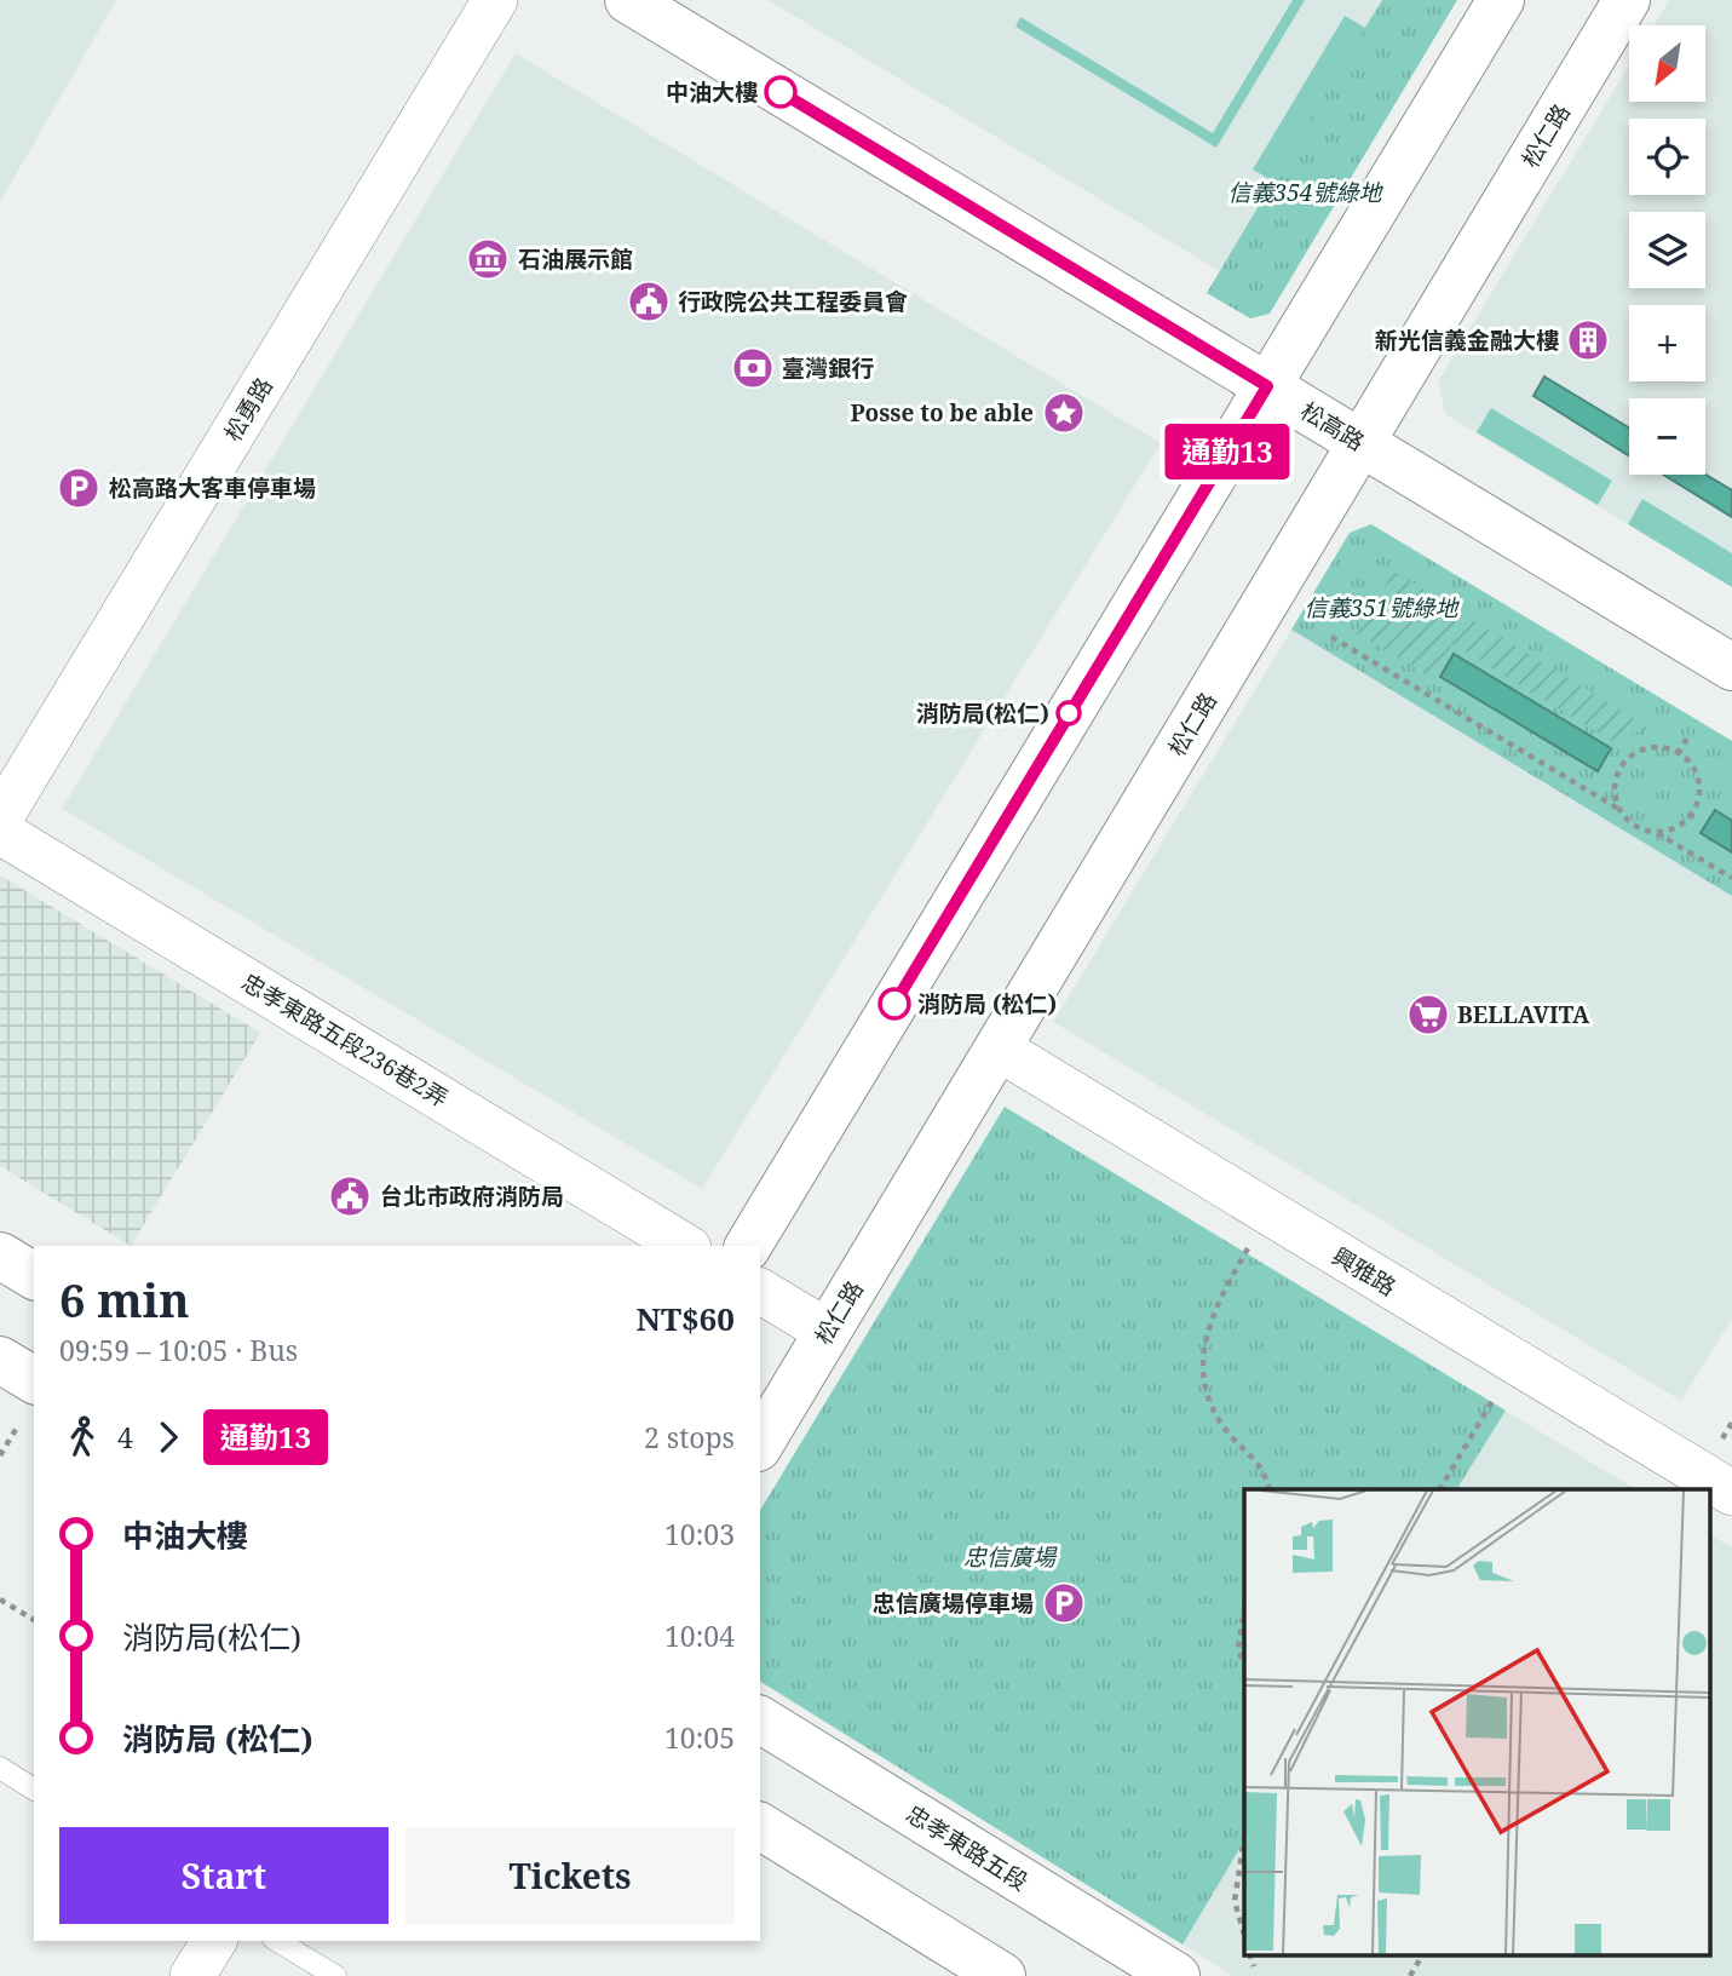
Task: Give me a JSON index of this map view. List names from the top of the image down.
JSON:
{
  "streets": {
    "street": [
      "松仁路",
      "松勇路",
      "松高路",
      "忠孝東路五段236巷2弄",
      "興雅路",
      "忠孝東路五段"
    ]
  },
  "crossings": [
    ["松仁路", "松高路"],
    ["松仁路", "興雅路"]
  ],
  "parks": ["信義354號綠地", "信義351號綠地", "忠信廣場"],
  "places": {
    "other": ["中油大樓", "消防局(松仁)", "消防局 (松仁)"],
    "museum": ["石油展示館"],
    "public building": ["行政院公共工程委員會", "台北市政府消防局"],
    "building": ["新光信義金融大樓"],
    "bank": ["臺灣銀行"],
    "place": ["Posse to be able"],
    "parking": ["松高路大客車停車場", "忠信廣場停車場"],
    "supermarket": ["BELLAVITA"]
  },
  "lines": ["bus line 通勤13"],
  "north": "bottom left",
  "page": {
    "on_map": "通勤13",
    "map_buttons": ["+", "−"],
    "heading": ["6 min", "09:59 – 10:05 · Bus", "NT$60"],
    "legs": ["4", "通勤13", "2 stops"],
    "list": [
      {
        "name": "中油大樓",
        "value": "10:03"
      },
      {
        "name": "消防局(松仁)",
        "value": "10:04"
      },
      {
        "name": "消防局 (松仁)",
        "value": "10:05"
      }
    ],
    "buttons": ["Start", "Tickets"]
  }
}
